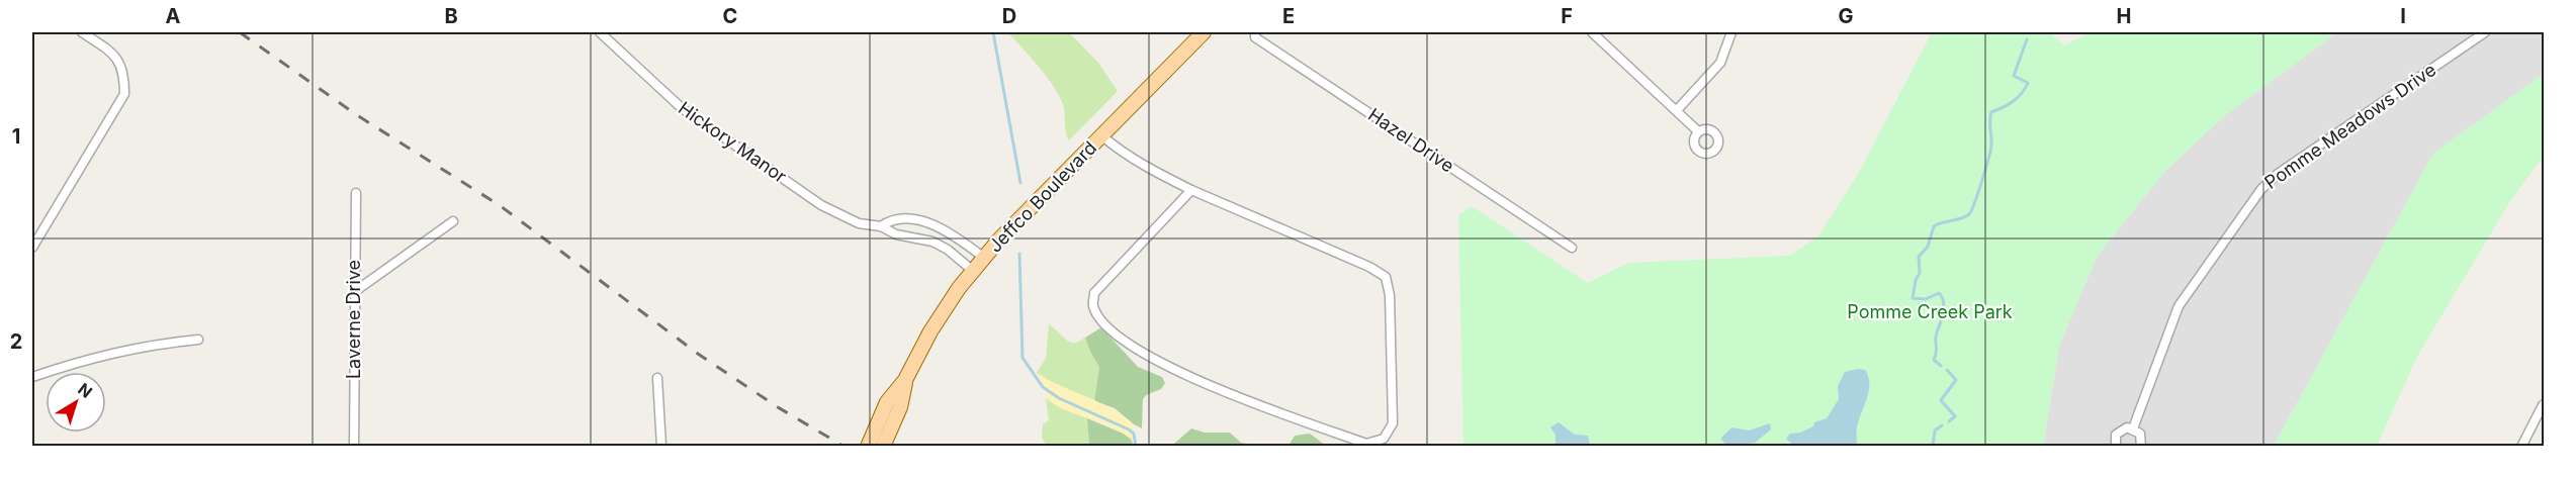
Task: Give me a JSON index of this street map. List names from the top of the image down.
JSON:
{
  "streets": {
    "main road": ["Jeffco Boulevard"],
    "street": [
      "Pomme Meadows Drive",
      "Hazel Drive",
      "Hickory Manor",
      "Laverne Drive"
    ]
  },
  "crossings": [
    ["Hickory Manor", "Jeffco Boulevard"]
  ],
  "parks": ["Pomme Creek Park"],
  "north": "top right",
  "grid": {
    "columns": [
      "A",
      "B",
      "C",
      "D",
      "E",
      "F",
      "G",
      "H",
      "I"
    ],
    "rows": ["1", "2"]
  }
}
